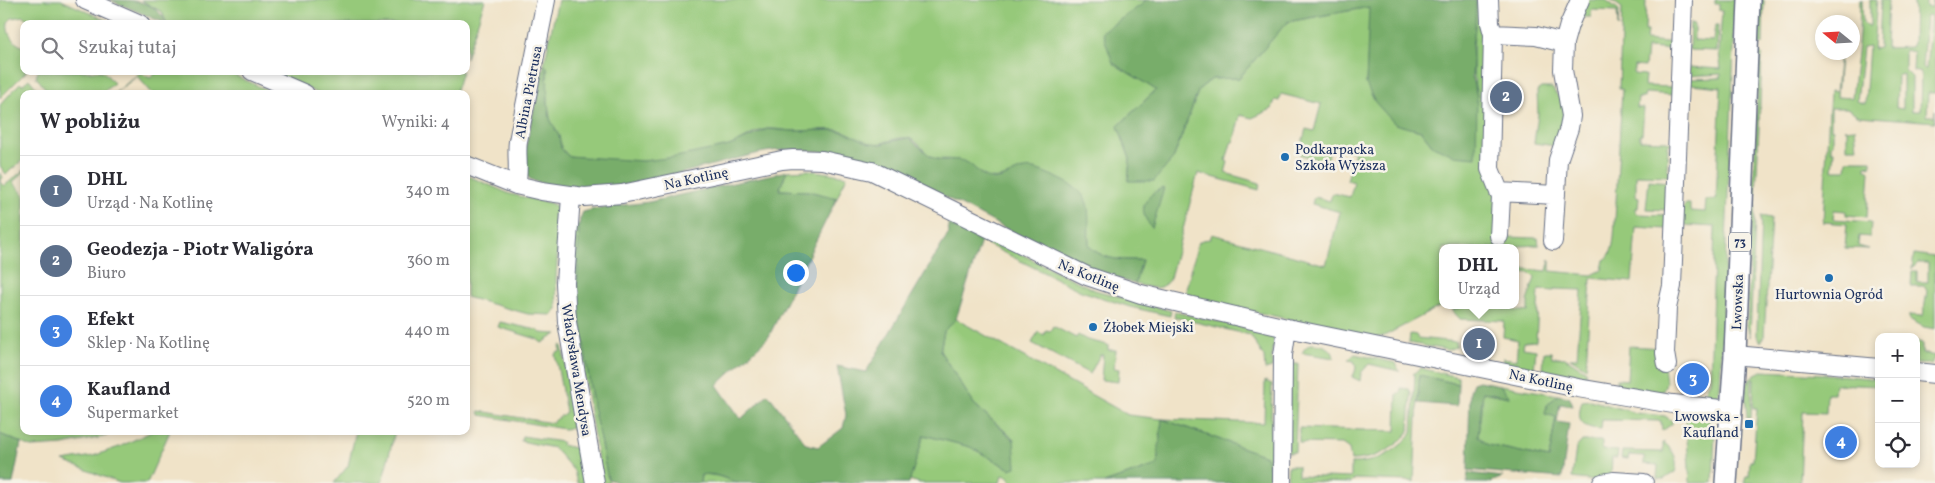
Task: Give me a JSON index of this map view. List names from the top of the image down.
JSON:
{
  "streets": {
    "main road": ["73", "Lwowska"],
    "street": ["Albina Pietrusa", "Na Kotlinę", "Władysława Mendysa"]
  },
  "crossings": [
    ["Albina Pietrusa", "Na Kotlinę"],
    ["Na Kotlinę", "Lwowska"],
    ["Na Kotlinę", "Władysława Mendysa"]
  ],
  "places": {
    "other": ["Podkarpacka Szkoła Wyższa", "Hurtownia Ogród", "Żłobek Miejski"],
    "transit": ["Lwowska - Kaufland"]
  },
  "north": "left",
  "page": {
    "search": "Szukaj tutaj",
    "pins": [
      "2",
      "1",
      "3",
      "4"
    ],
    "heading": ["W pobliżu", "Wyniki: 4"],
    "list": [
      {
        "mark": "1",
        "name": "DHL",
        "note": "Urząd · Na Kotlinę",
        "value": "340 m"
      },
      {
        "mark": "2",
        "name": "Geodezja - Piotr Waligóra",
        "note": "Biuro",
        "value": "360 m"
      },
      {
        "mark": "3",
        "name": "Efekt",
        "note": "Sklep · Na Kotlinę",
        "value": "440 m"
      },
      {
        "mark": "4",
        "name": "Kaufland",
        "note": "Supermarket",
        "value": "520 m"
      }
    ],
    "popup": ["DHL", "Urząd"],
    "map_buttons": ["+", "−"]
  }
}
